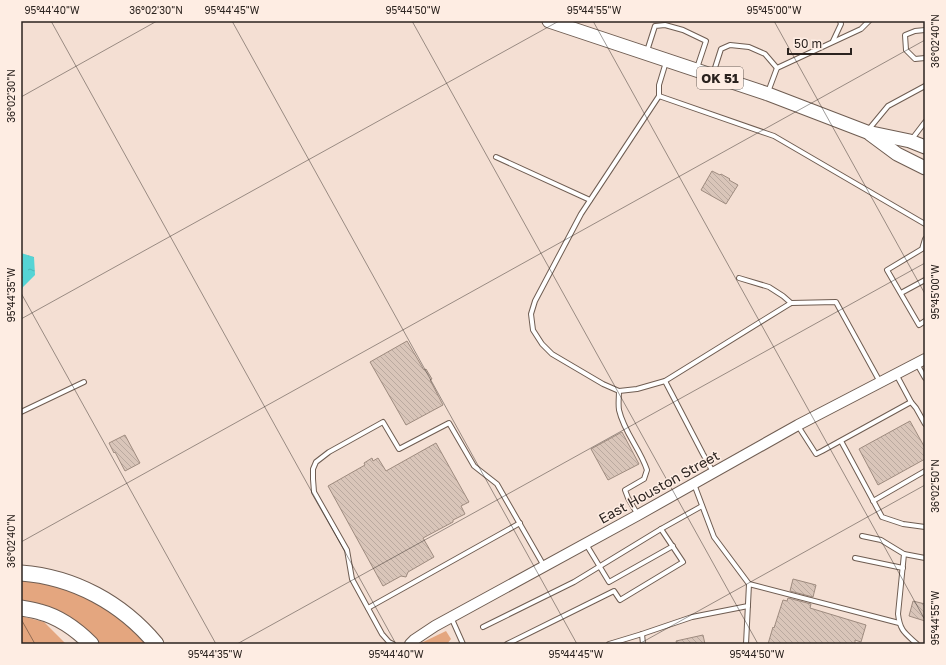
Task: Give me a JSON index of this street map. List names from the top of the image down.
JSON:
{
  "streets": {
    "main road": ["OK 51"],
    "street": ["East Houston Street"]
  },
  "scale_bar": "50 m",
  "coordinates": [
    "95°44'40\"W",
    "36°02'30\"N",
    "95°44'45\"W",
    "95°44'50\"W",
    "95°44'55\"W",
    "95°45'00\"W",
    "36°02'40\"N",
    "95°44'35\"W",
    "36°02'50\"N"
  ]
}
